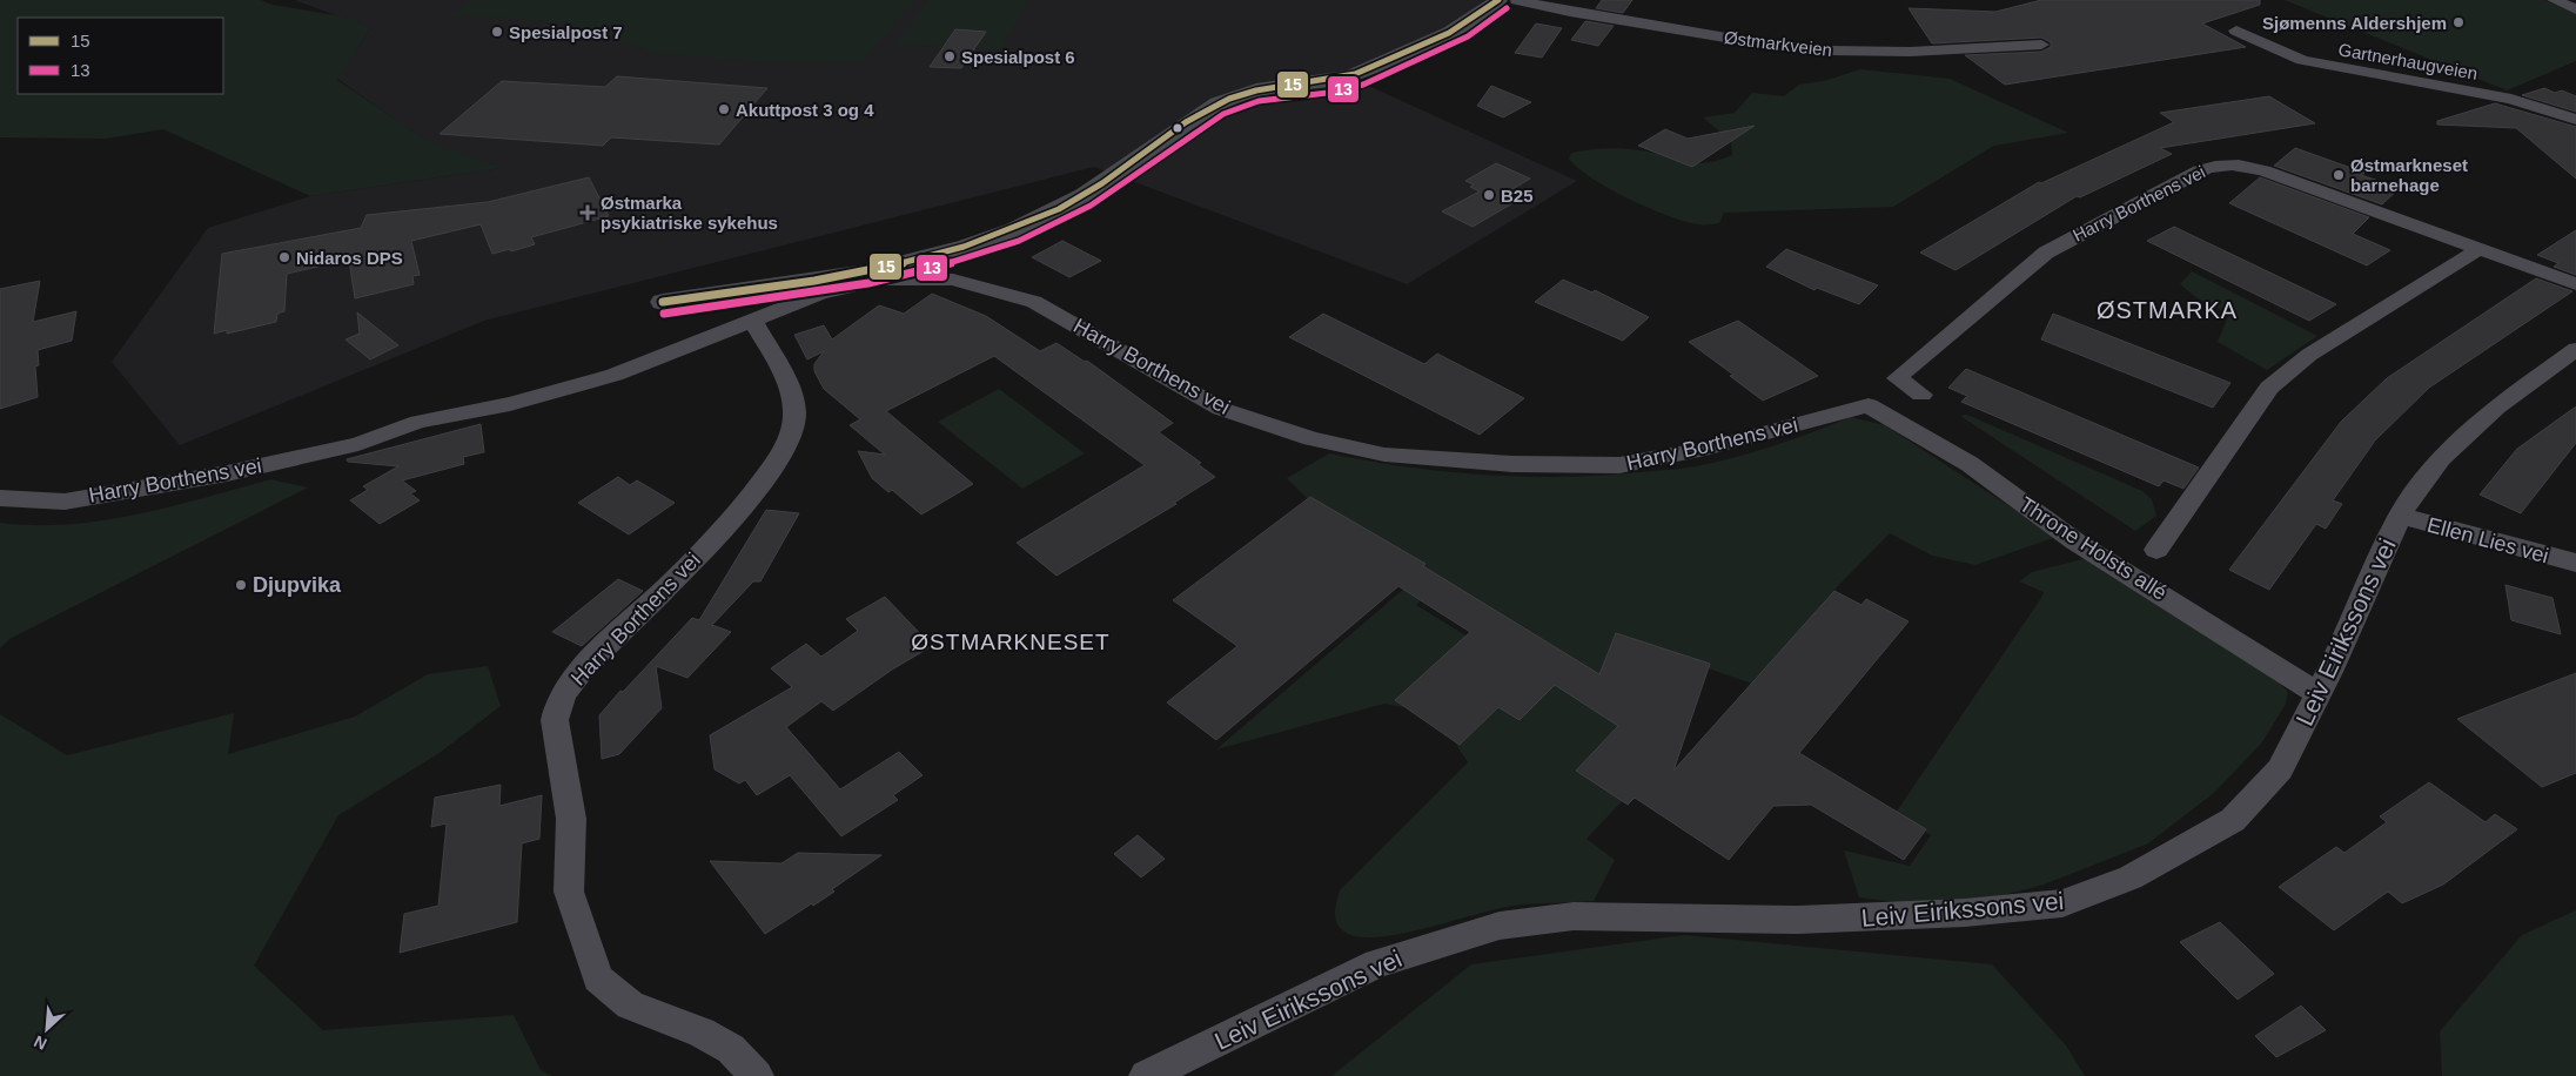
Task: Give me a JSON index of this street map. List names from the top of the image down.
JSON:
{
  "streets": {
    "street": [
      "Østmarkveien",
      "Gartnerhaugveien",
      "Harry Borthens vei",
      "Ellen Lies vei",
      "Throne Holsts allé",
      "Leiv Eirikssons vei"
    ]
  },
  "crossings": [
    ["Harry Borthens vei", "Throne Holsts allé"],
    ["Ellen Lies vei", "Leiv Eirikssons vei"],
    ["Throne Holsts allé", "Leiv Eirikssons vei"]
  ],
  "districts": ["ØSTMARKA", "ØSTMARKNESET"],
  "places": {
    "other": [
      "Sjømenns Aldershjem",
      "Spesialpost 7",
      "Spesialpost 6",
      "Akuttpost 3 og 4",
      "Østmarkneset barnehage",
      "B25",
      "Nidaros DPS",
      "Djupvika"
    ],
    "health": ["Østmarka psykiatriske sykehus"]
  },
  "lines": ["transit line 15", "transit line 13"],
  "legend": ["15", "13"],
  "north": "bottom left"
}
